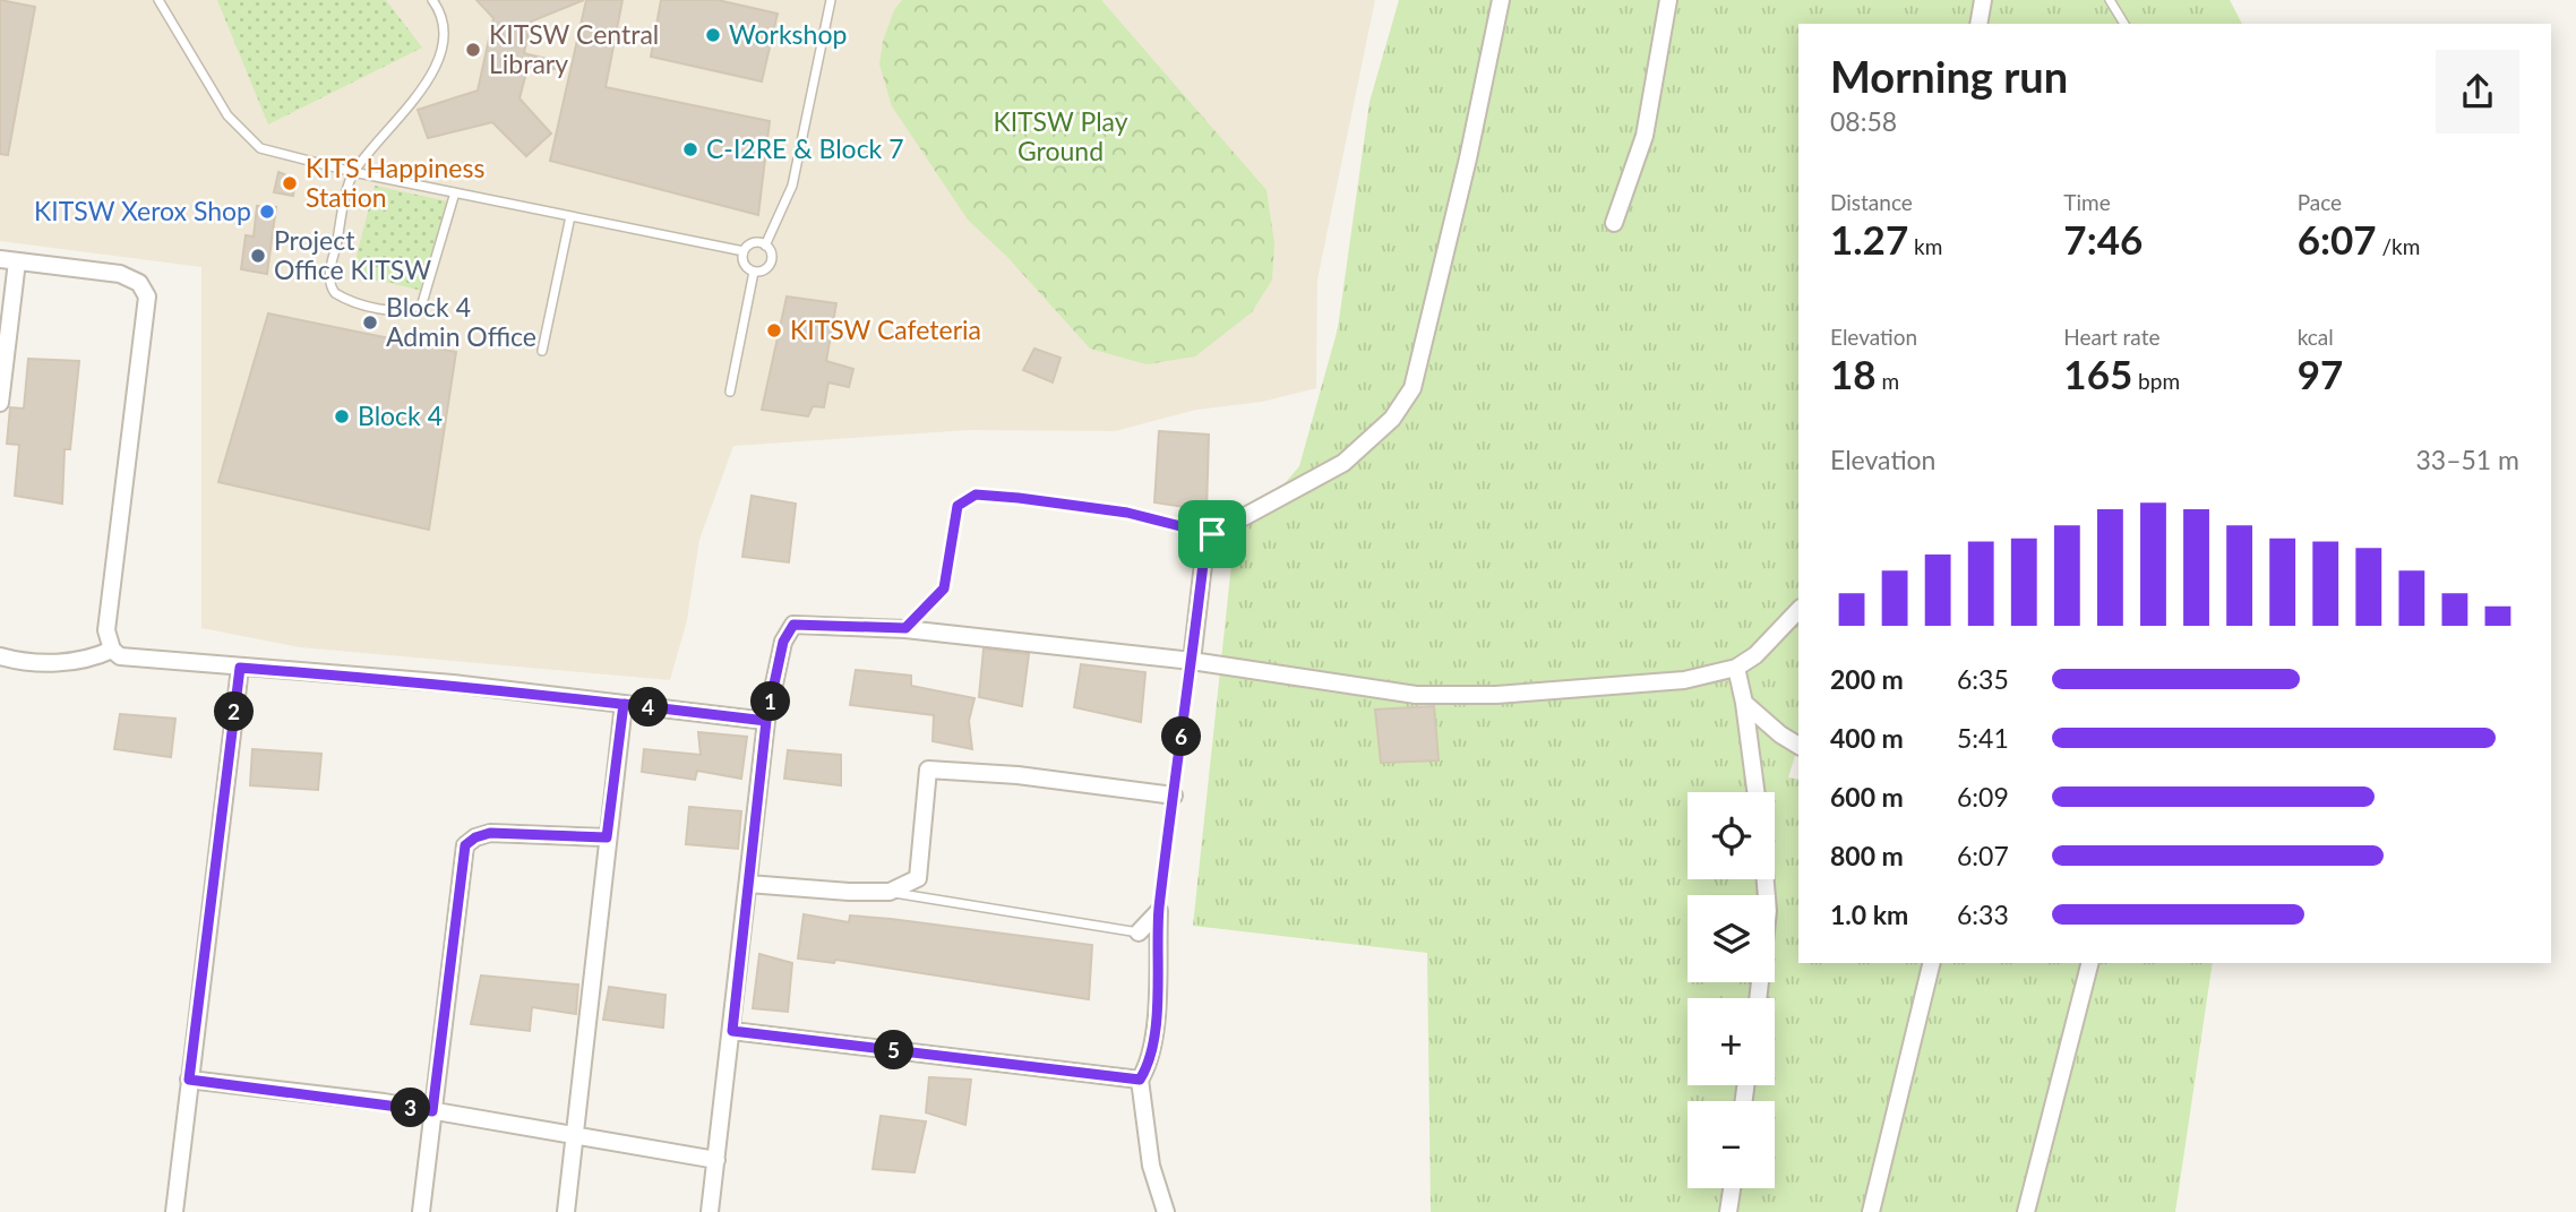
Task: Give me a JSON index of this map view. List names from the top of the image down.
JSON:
{
  "parks": ["KITSW Play Ground"],
  "places": [
    "Workshop",
    "KITSW Central Library",
    "C-I2RE & Block 7",
    "KITS Happiness Station",
    "KITSW Xerox Shop",
    "Project Office KITSW",
    "Block 4 Admin Office",
    "KITSW Cafeteria",
    "Block 4"
  ],
  "page": {
    "heading": ["Morning run", "08:58"],
    "stats": [
      ["Distance", "1.27 km"],
      ["Time", "7:46"],
      ["Pace", "6:07 /km"],
      ["Elevation", "18 m"],
      ["Heart rate", "165 bpm"],
      ["kcal", "97"]
    ],
    "chart": ["Elevation", "33–51 m"],
    "list": [
      {
        "name": "200 m",
        "note": "6:35"
      },
      {
        "name": "400 m",
        "note": "5:41"
      },
      {
        "name": "600 m",
        "note": "6:09"
      },
      {
        "name": "800 m",
        "note": "6:07"
      },
      {
        "name": "1.0 km",
        "note": "6:33"
      }
    ],
    "pins": [
      "1",
      "4",
      "2",
      "6",
      "5",
      "3"
    ],
    "map_buttons": ["+", "−"]
  }
}
